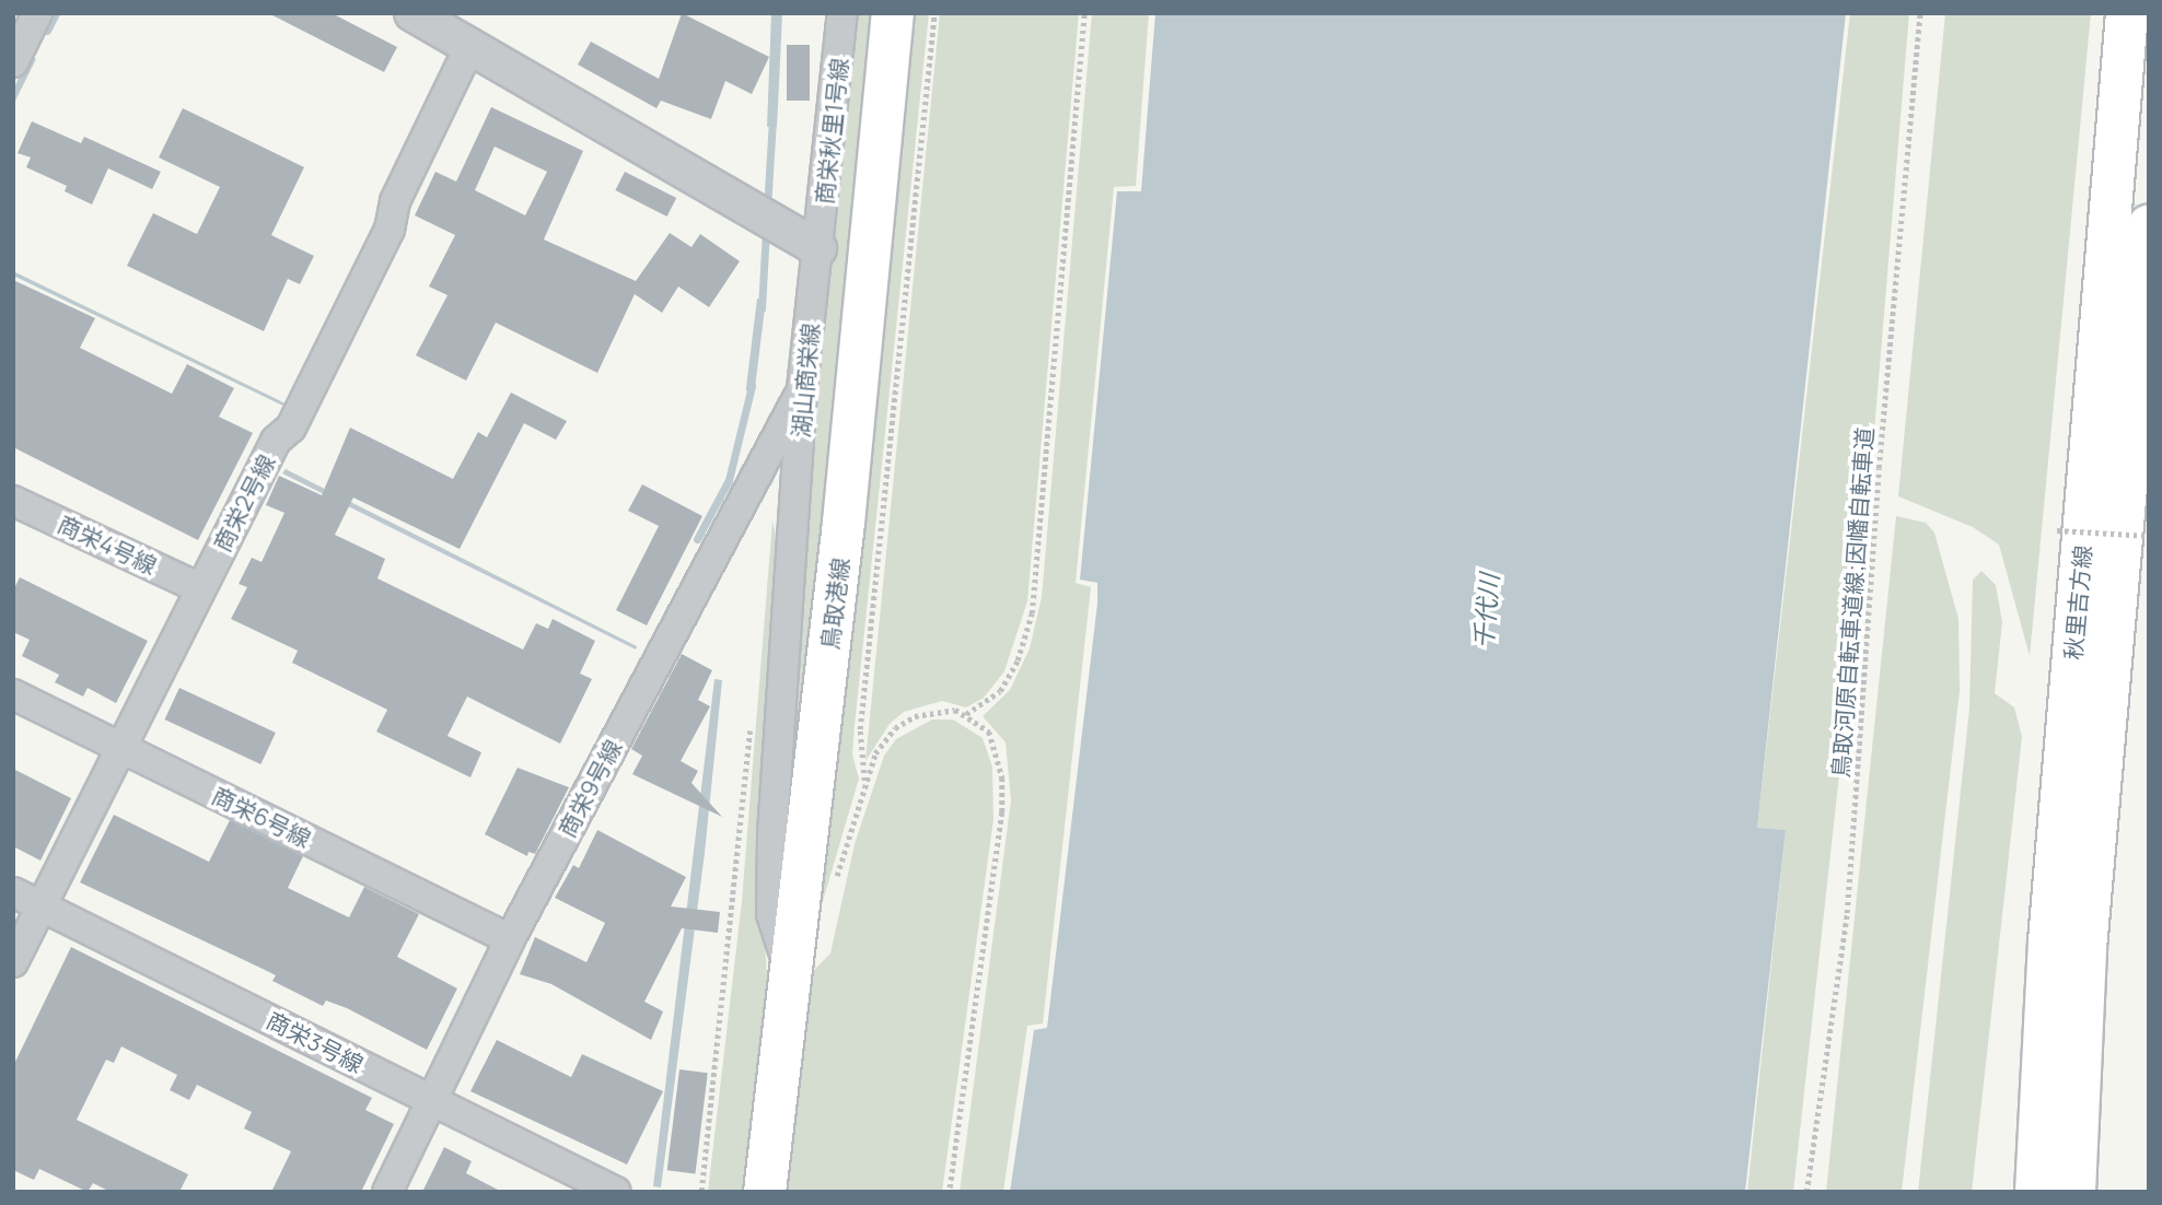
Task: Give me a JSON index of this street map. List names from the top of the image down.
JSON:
{
  "streets": {
    "main road": ["秋里吉方線", "鳥取港線"],
    "street": [
      "商栄秋里1号線",
      "湖山商栄線",
      "商栄2号線",
      "商栄4号線",
      "商栄9号線",
      "商栄6号線",
      "商栄3号線"
    ],
    "path": ["鳥取河原自転車道線;因幡自転車道"]
  },
  "crossings": [
    ["商栄秋里1号線", "湖山商栄線"],
    ["湖山商栄線", "鳥取港線"],
    ["湖山商栄線", "商栄9号線"],
    ["商栄2号線", "商栄4号線"],
    ["商栄2号線", "商栄6号線"],
    ["商栄2号線", "商栄3号線"],
    ["商栄9号線", "商栄6号線"],
    ["商栄9号線", "商栄3号線"]
  ],
  "water": ["千代川"]
}
